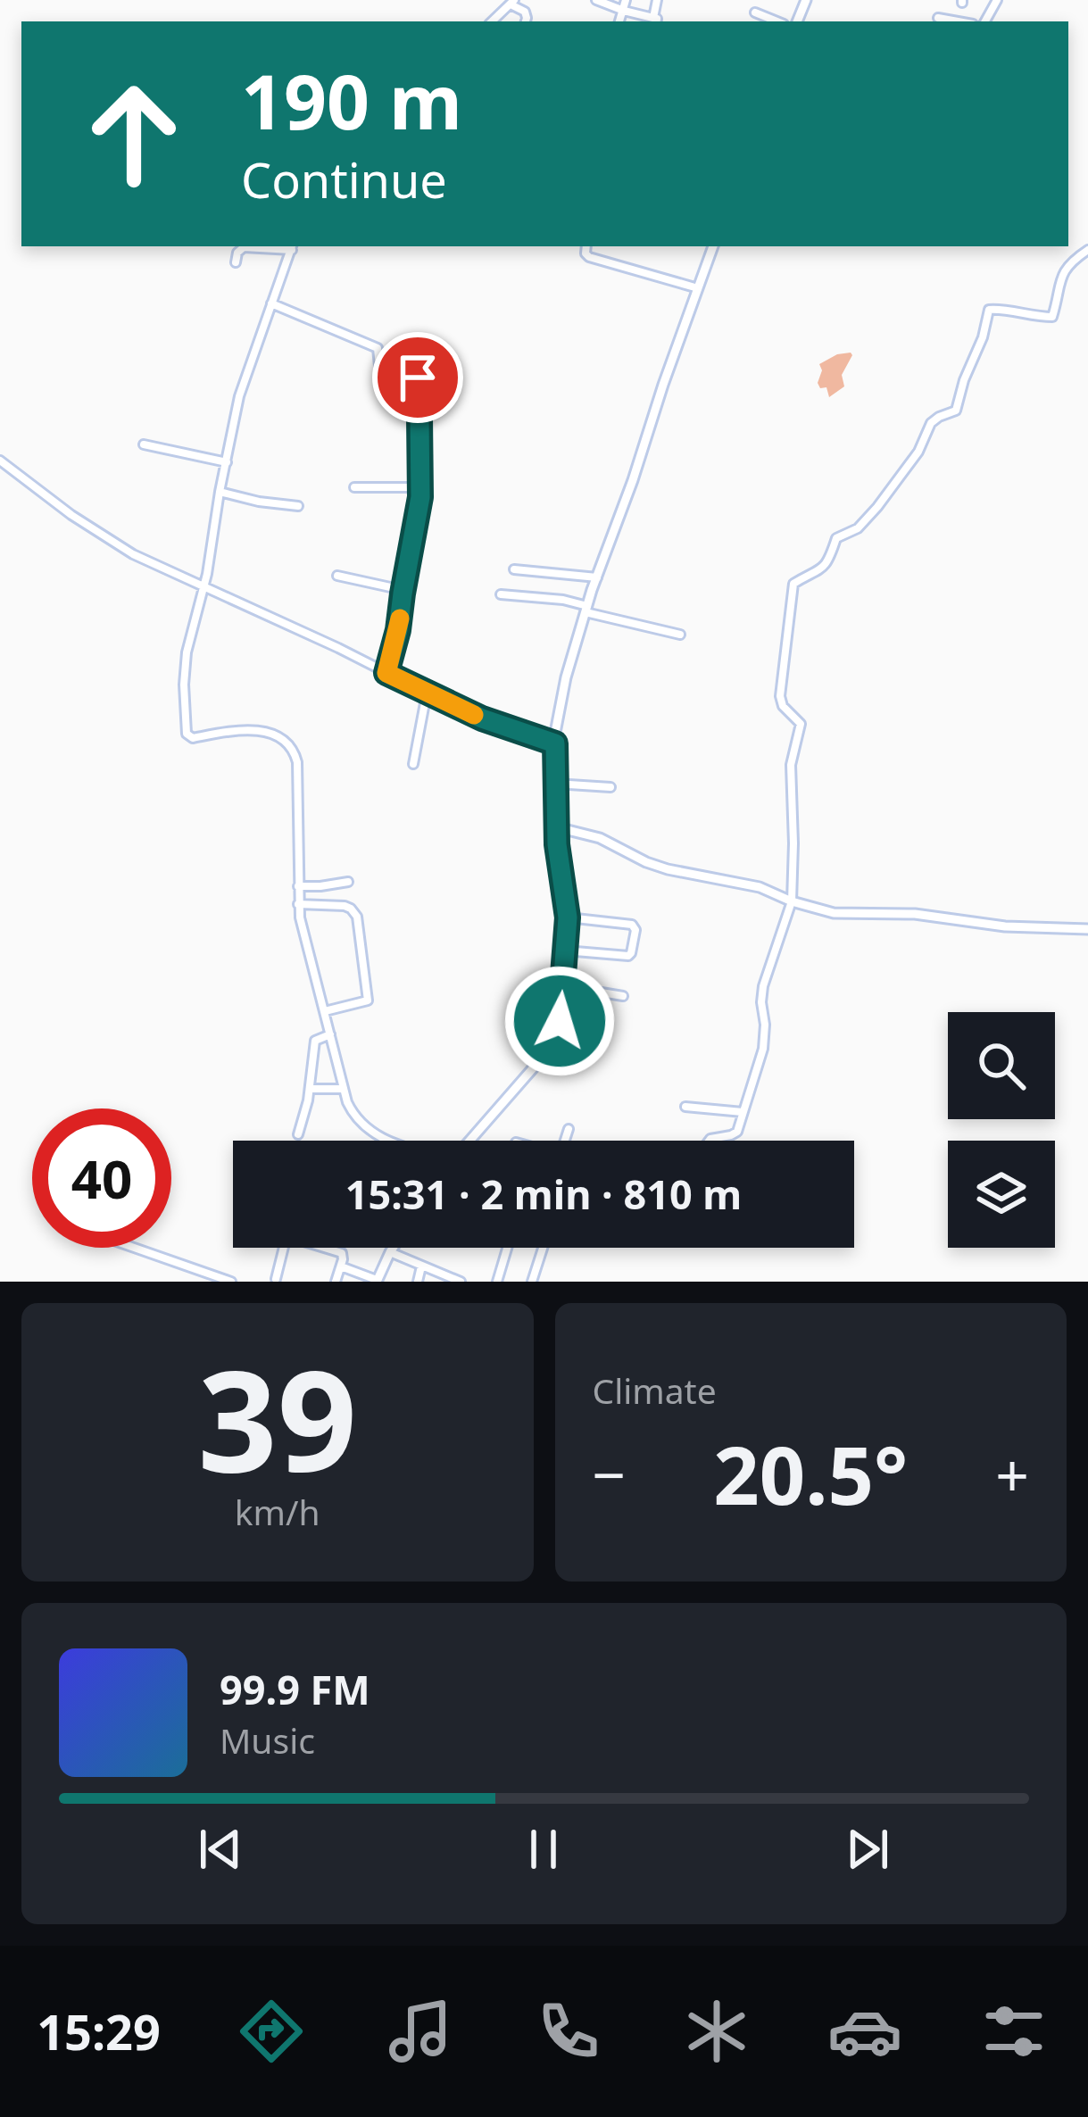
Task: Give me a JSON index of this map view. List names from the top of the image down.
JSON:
{
  "page": {
    "turn": ["190 m", "Continue"],
    "limit": "40",
    "trip": "15:31 · 2 min · 810 m",
    "tile": [
      ["39", "km/h"],
      "Climate"
    ],
    "heat": ["−", "20.5°", "+"],
    "song": ["99.9 FM", "Music"],
    "tabs": "15:29"
  }
}
